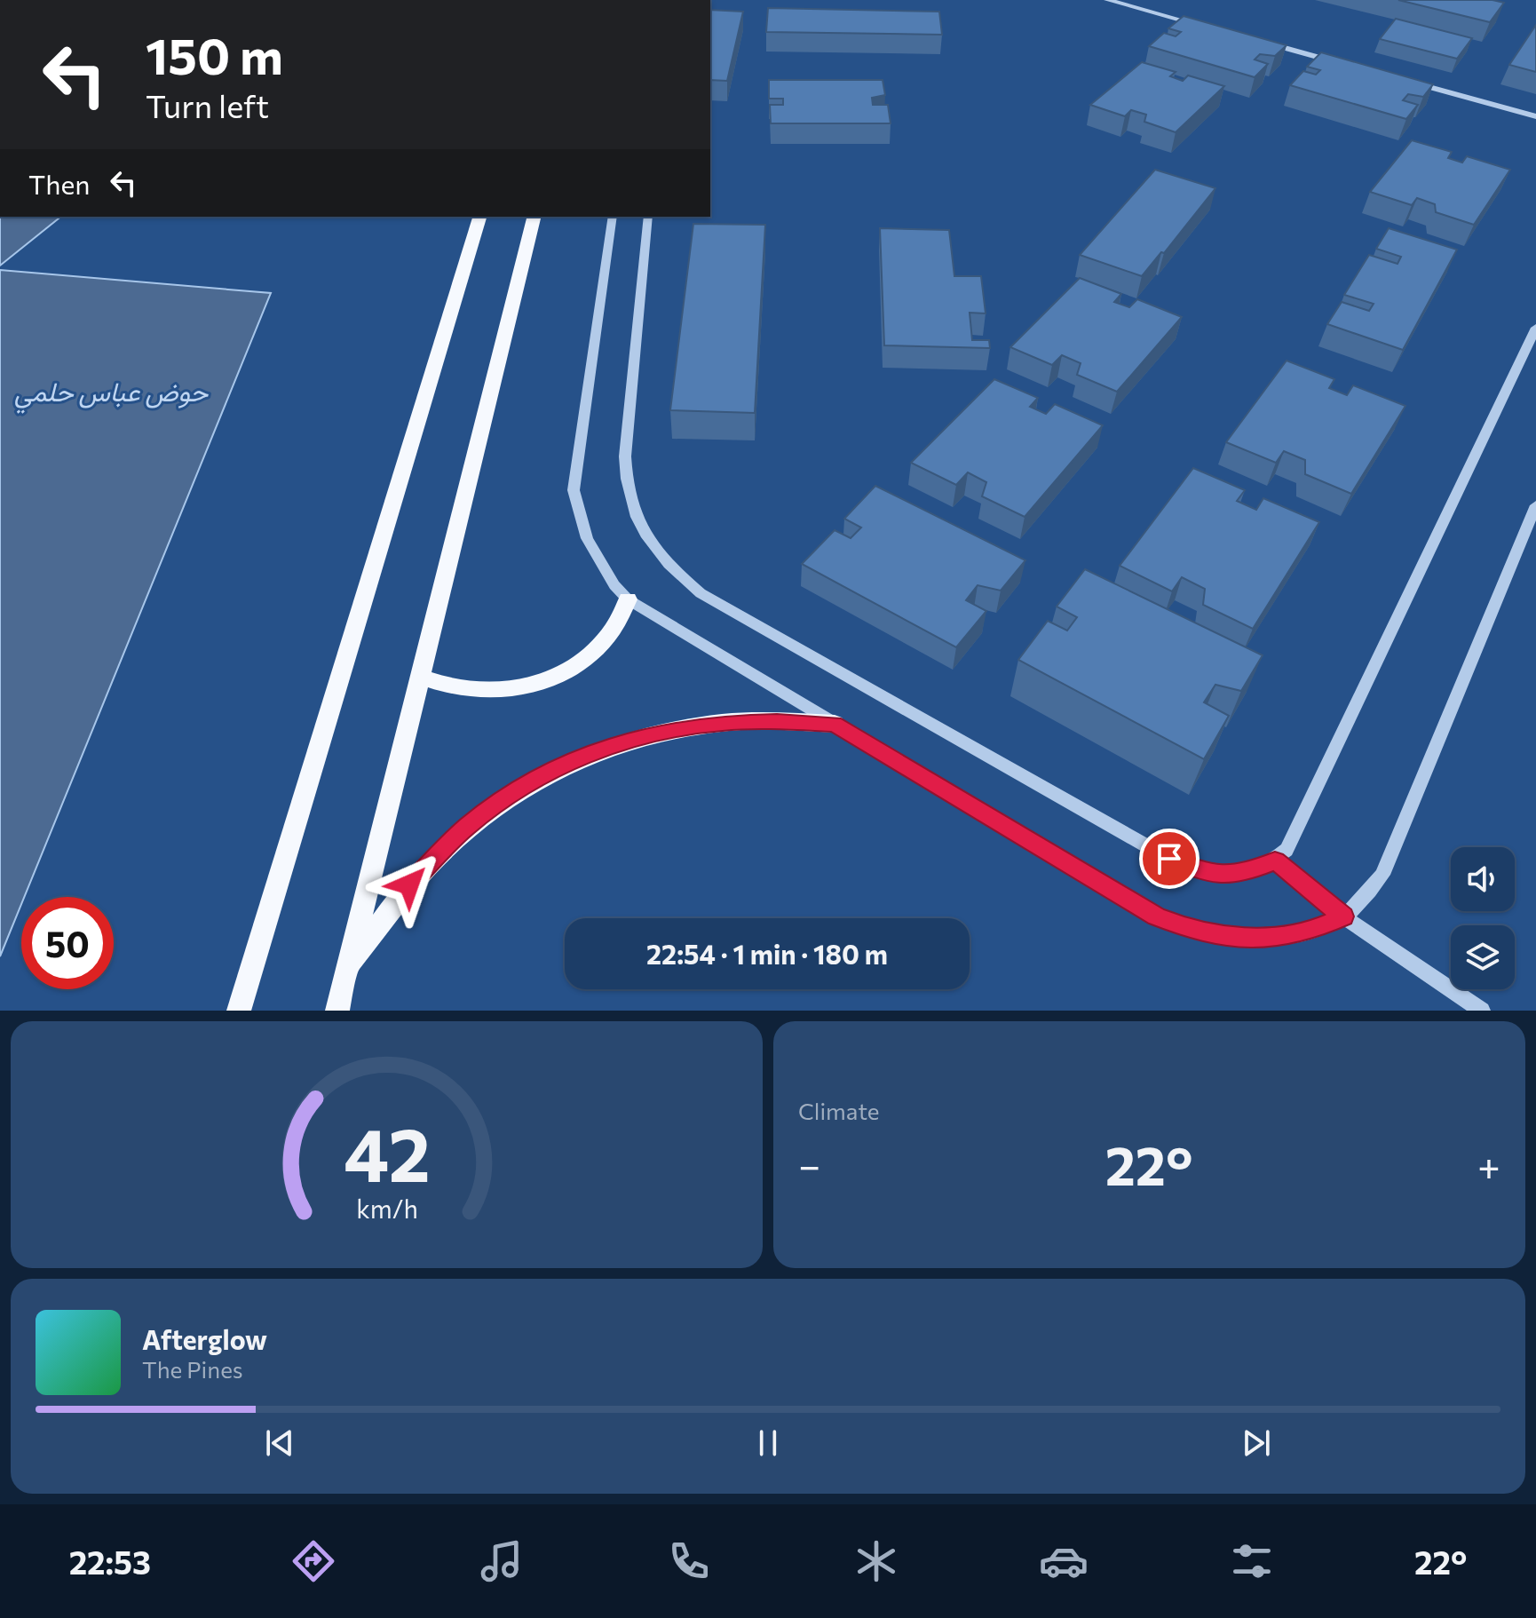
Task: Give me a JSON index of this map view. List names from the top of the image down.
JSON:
{
  "water": ["حوض عباس حلمي"],
  "page": {
    "turn": ["150 m", "Turn left"],
    "then": "Then",
    "limit": "50",
    "trip": "22:54 · 1 min · 180 m",
    "tile": "Climate",
    "heat": ["−", "22°", "+"],
    "song": ["Afterglow", "The Pines"],
    "tabs": ["22:53", "22°"],
    "gauge": ["42", "km/h"]
  }
}
